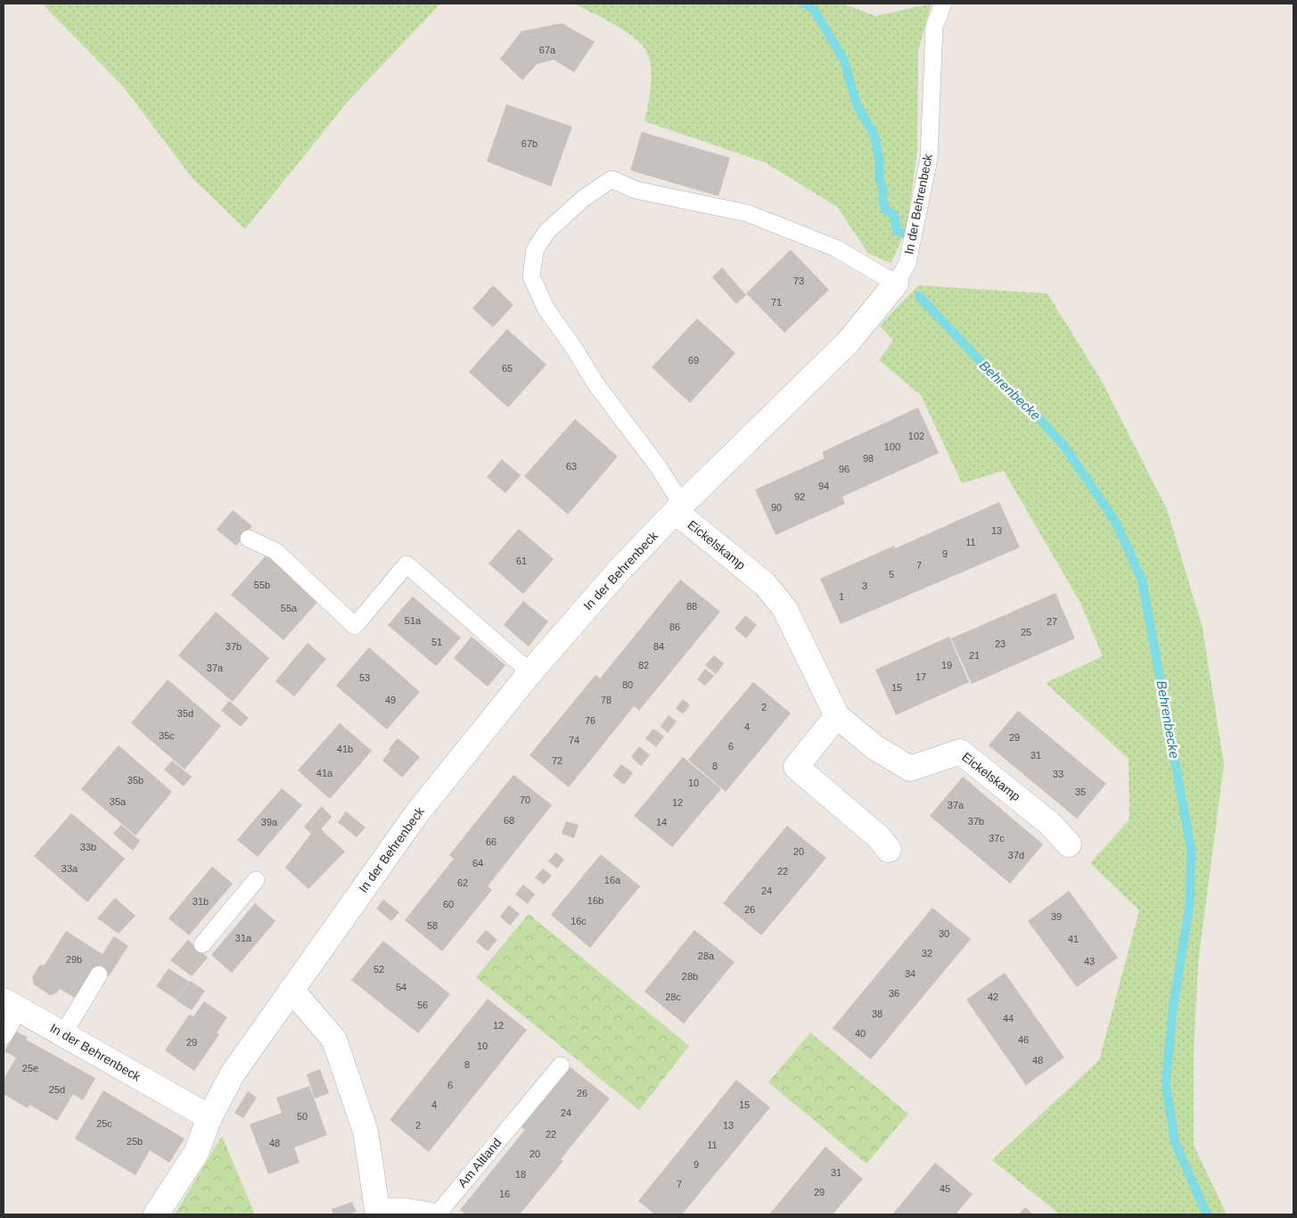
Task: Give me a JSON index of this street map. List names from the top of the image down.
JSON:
{
  "streets": {
    "street": ["In der Behrenbeck", "Eickelskamp", "Am Altland"]
  },
  "crossings": [
    ["In der Behrenbeck", "Eickelskamp"],
    ["In der Behrenbeck", "Am Altland"]
  ],
  "water": ["Behrenbecke"],
  "house_numbers": [
    "67a",
    "67b",
    "73",
    "71",
    "69",
    "65",
    "102",
    "100",
    "98",
    "63",
    "96",
    "94",
    "92",
    "90",
    "13",
    "11",
    "9",
    "61",
    "7",
    "5",
    "55b",
    "3",
    "1",
    "88",
    "55a",
    "51a",
    "27",
    "86",
    "25",
    "51",
    "23",
    "37b",
    "84",
    "21",
    "82",
    "19",
    "37a",
    "17",
    "53",
    "80",
    "15",
    "49",
    "78",
    "2",
    "35d",
    "76",
    "4",
    "35c",
    "29",
    "74",
    "6",
    "41b",
    "31",
    "72",
    "8",
    "41a",
    "33",
    "35b",
    "10",
    "35",
    "70",
    "35a",
    "12",
    "37a",
    "68",
    "37b",
    "39a",
    "14",
    "37c",
    "66",
    "33b",
    "20",
    "37d",
    "64",
    "33a",
    "22",
    "16a",
    "62",
    "24",
    "16b",
    "31b",
    "60",
    "26",
    "39",
    "16c",
    "58",
    "30",
    "31a",
    "41",
    "32",
    "28a",
    "29b",
    "43",
    "52",
    "34",
    "28b",
    "54",
    "36",
    "28c",
    "42",
    "56",
    "38",
    "44",
    "12",
    "40",
    "46",
    "29",
    "10",
    "48",
    "8",
    "25e",
    "6",
    "25d",
    "26",
    "4",
    "15",
    "24",
    "50",
    "25c",
    "2",
    "13",
    "22",
    "25b",
    "48",
    "11",
    "20",
    "9",
    "31",
    "18",
    "7",
    "45",
    "29",
    "16"
  ]
}
